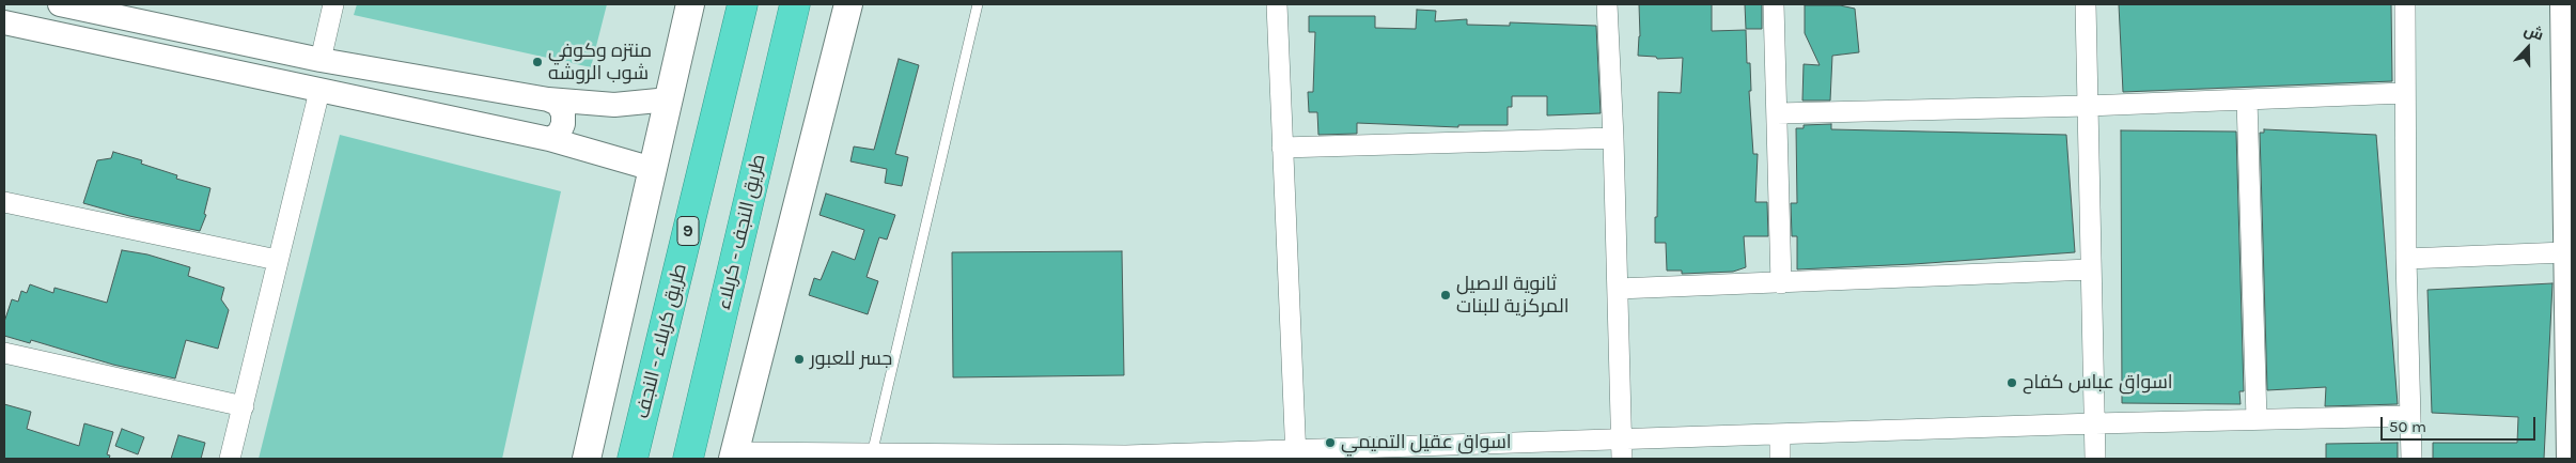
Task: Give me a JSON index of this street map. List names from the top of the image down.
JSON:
{
  "streets": {
    "highway": ["9", "طريق النجف - کربلاء", "طريق کربلاء - النجف"]
  },
  "places": [
    "منتزه وكوفي شوب الروشه",
    "ثانوية الاصيل المركزية للبنات",
    "جسر للعبور",
    "اسواق عباس كفاح",
    "اسواق عقيل التميمي"
  ],
  "scale_bar": "50 m",
  "north": "top"
}
